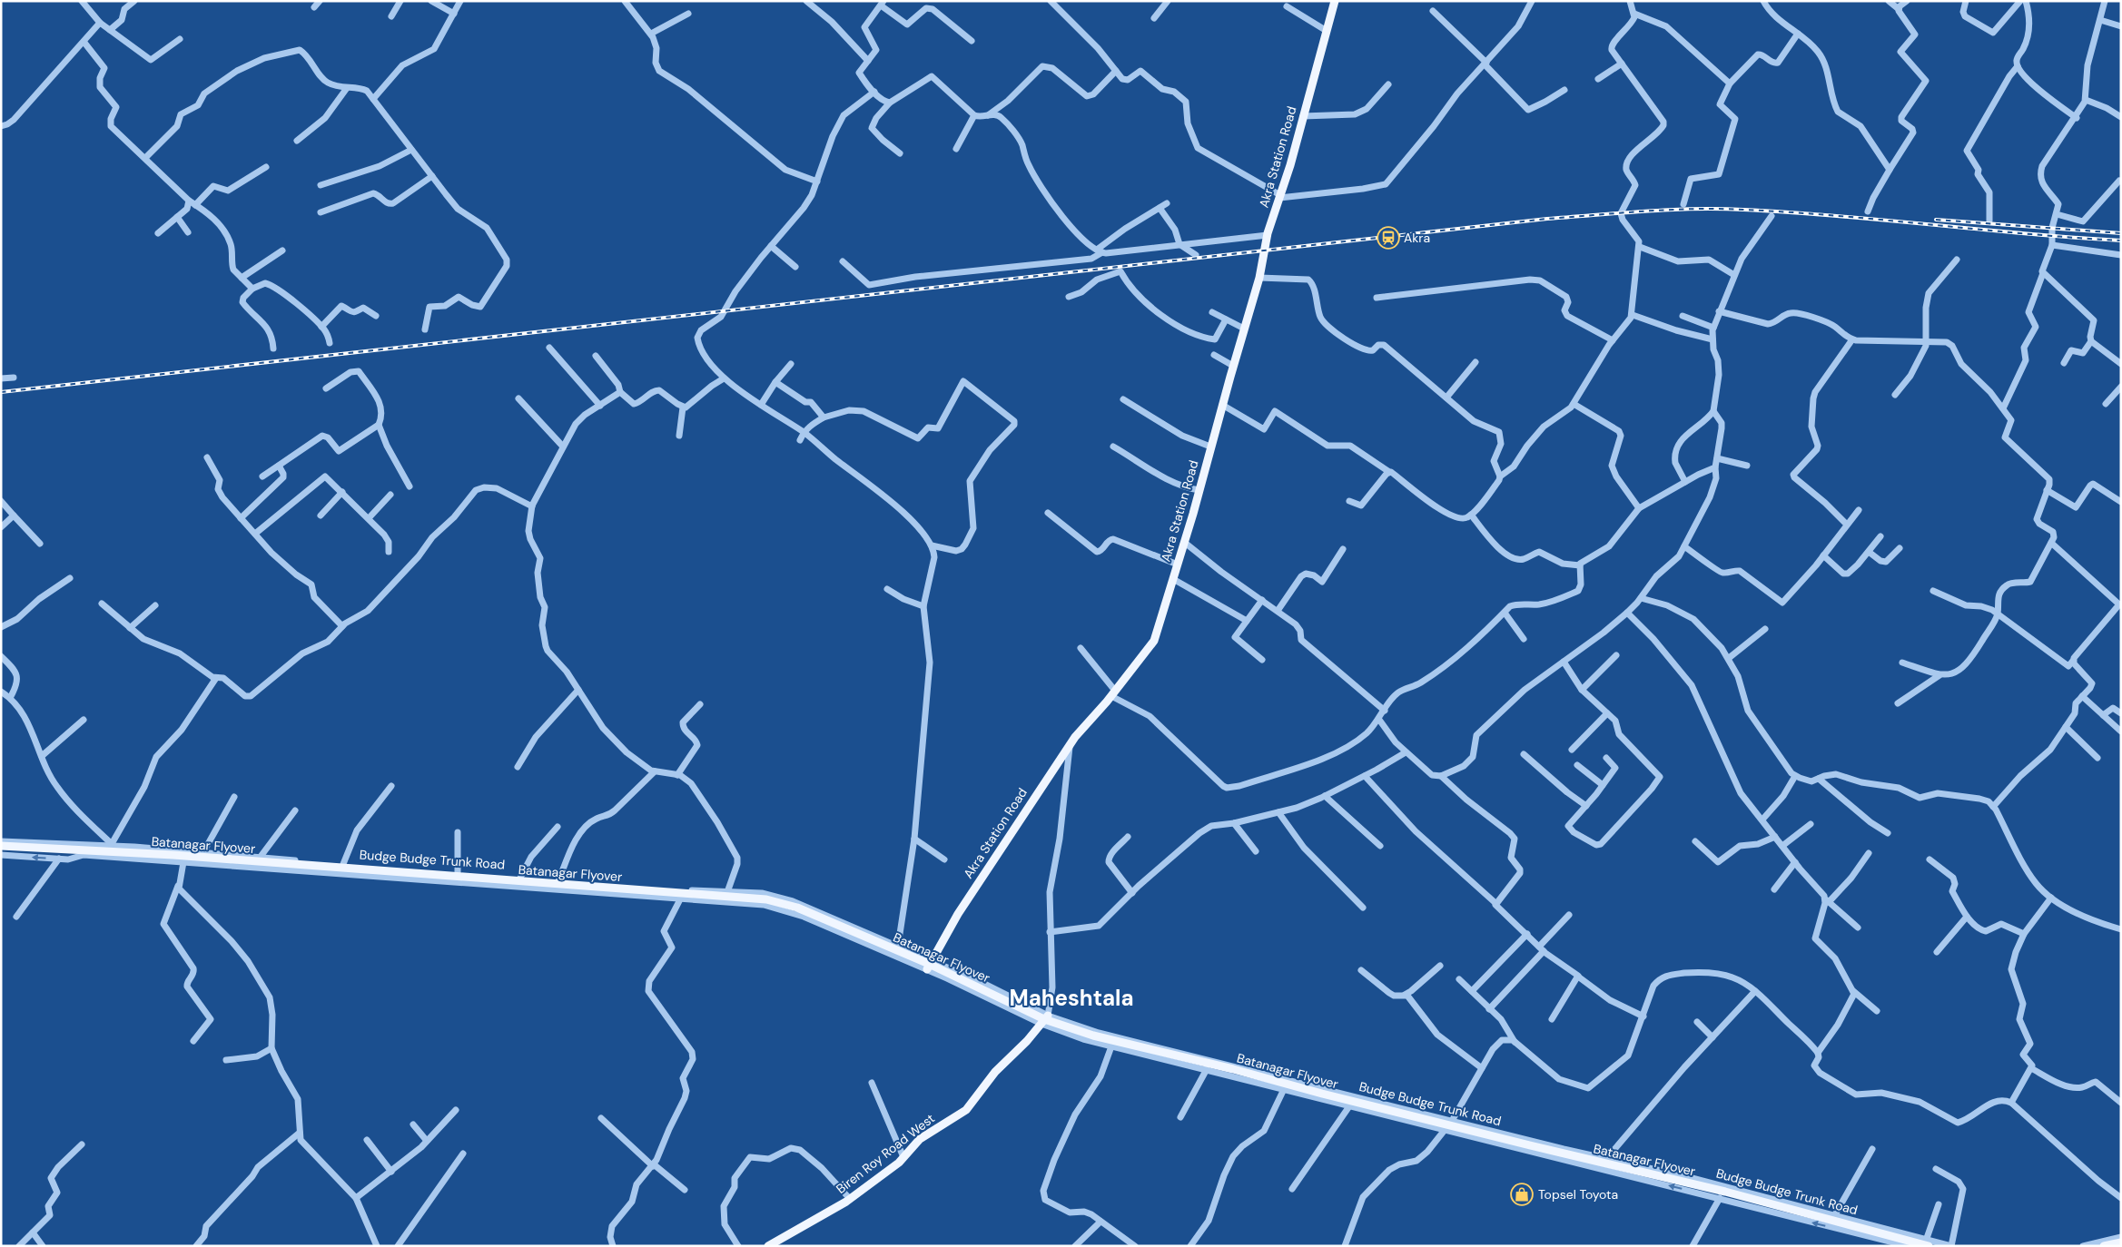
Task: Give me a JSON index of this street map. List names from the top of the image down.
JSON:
{
  "streets": {
    "main road": ["Akra Station Road", "Batanagar Flyover", "Biren Roy Road West"],
    "street": ["Budge Budge Trunk Road"]
  },
  "crossings": [
    ["Akra Station Road", "Budge Budge Trunk Road"],
    ["Batanagar Flyover", "Budge Budge Trunk Road"],
    ["Budge Budge Trunk Road", "Biren Roy Road West"]
  ],
  "districts": ["Maheshtala"],
  "places": {
    "station": ["Akra"],
    "shop": ["Topsel Toyota"]
  }
}
